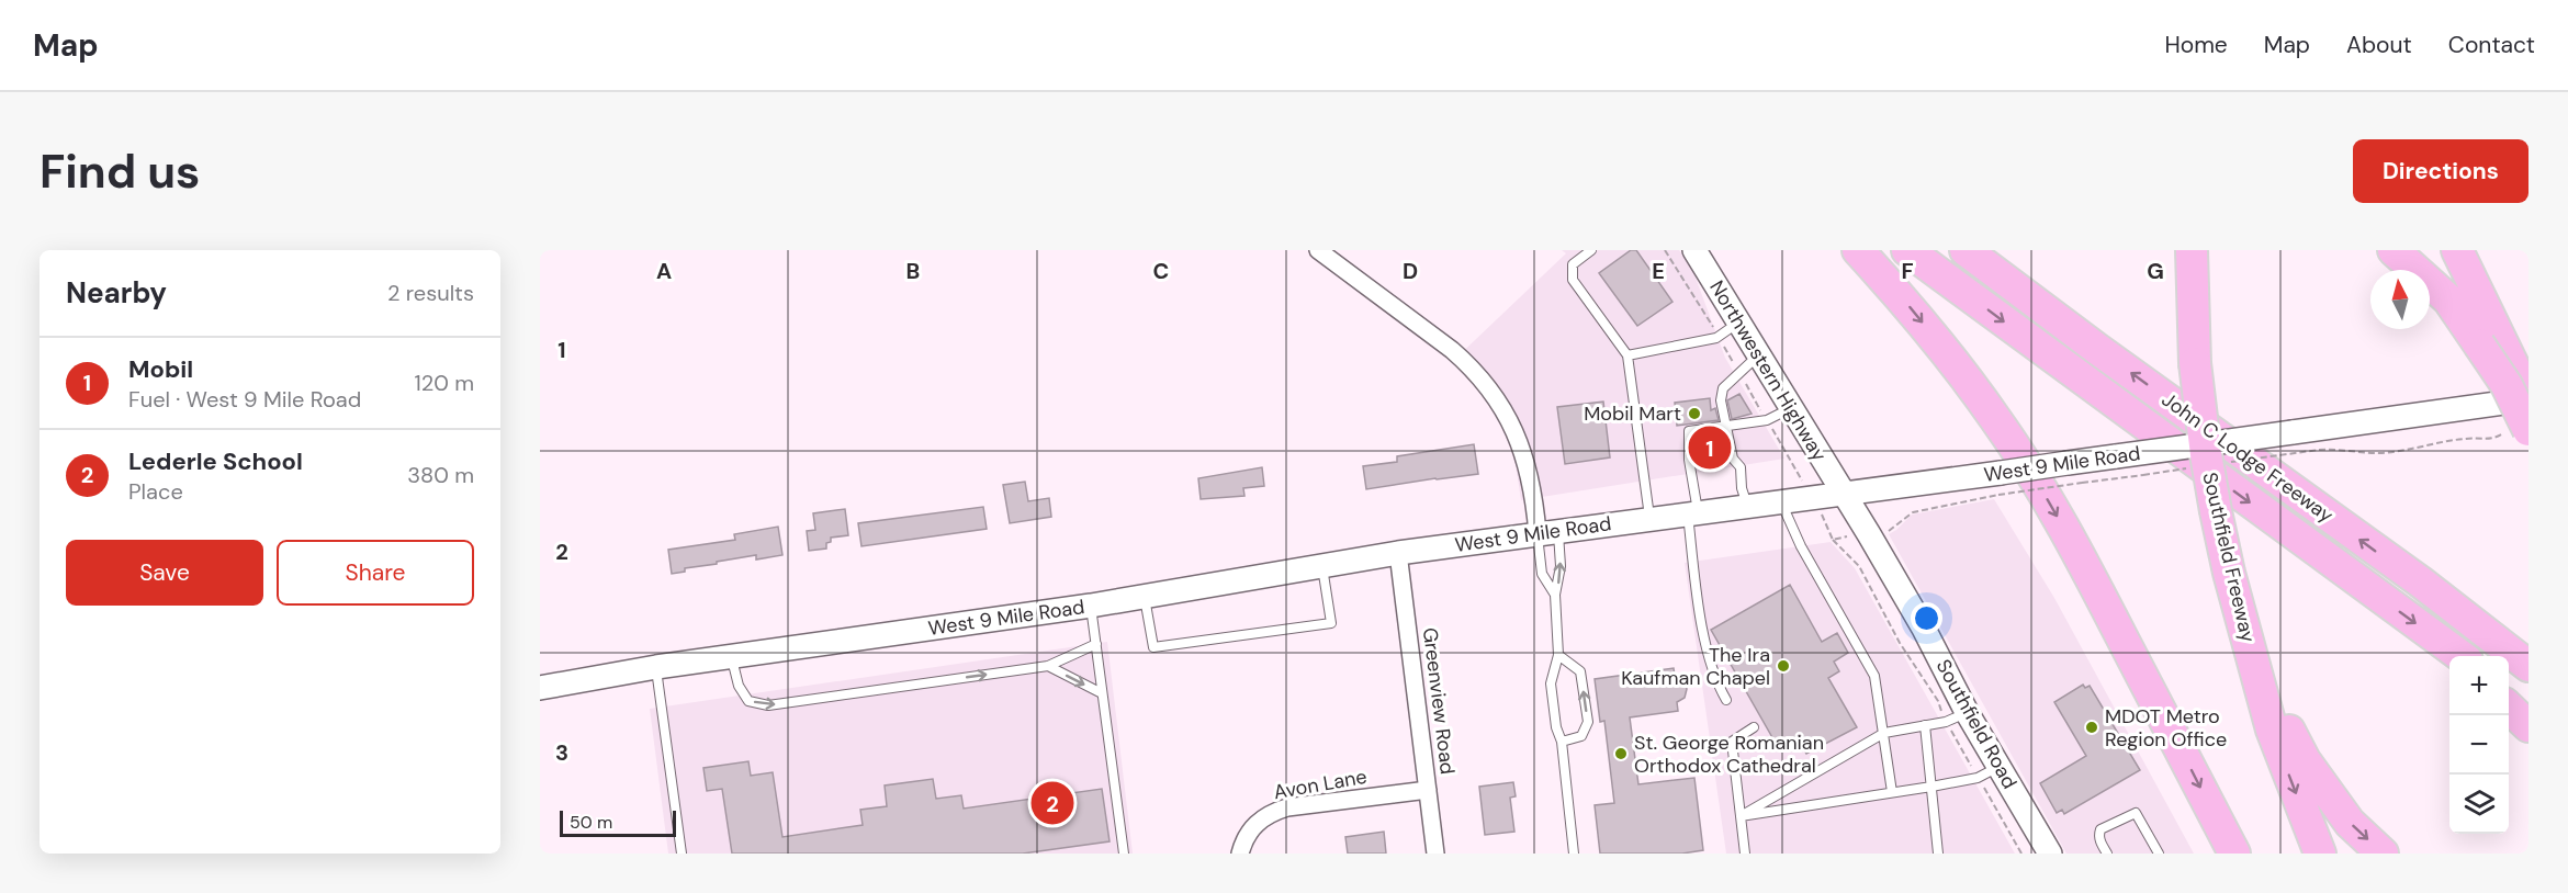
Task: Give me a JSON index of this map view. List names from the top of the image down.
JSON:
{
  "streets": {
    "highway": ["John C Lodge Freeway", "Southfield Freeway"],
    "main road": ["Northwestern Highway", "West 9 Mile Road", "Southfield Road"],
    "street": ["Greenview Road", "Avon Lane"]
  },
  "crossings": [
    ["Northwestern Highway", "West 9 Mile Road"],
    ["Northwestern Highway", "Southfield Road"],
    ["West 9 Mile Road", "Greenview Road"],
    ["West 9 Mile Road", "Southfield Road"],
    ["Greenview Road", "Avon Lane"]
  ],
  "places": [
    "Mobil Mart",
    "The Ira Kaufman Chapel",
    "MDOT Metro Region Office",
    "St. George Romanian Orthodox Cathedral"
  ],
  "scale_bar": "50 m",
  "north": "top",
  "page": {
    "header": "Map",
    "nav": [
      "Home",
      "Map",
      "About",
      "Contact"
    ],
    "buttons": [
      "Directions",
      ["Save", "Share"]
    ],
    "title": "Find us",
    "heading": ["Nearby", "2 results"],
    "list": [
      {
        "mark": "1",
        "name": "Mobil",
        "note": "Fuel · West 9 Mile Road",
        "value": "120 m"
      },
      {
        "mark": "2",
        "name": "Lederle School",
        "note": "Place",
        "value": "380 m"
      }
    ],
    "pins": ["1", "2"],
    "map_buttons": ["+", "−"],
    "scale": "50 m"
  },
  "grid": {
    "columns": [
      "A",
      "B",
      "C",
      "D",
      "E",
      "F",
      "G"
    ],
    "rows": ["1", "2", "3"]
  }
}
